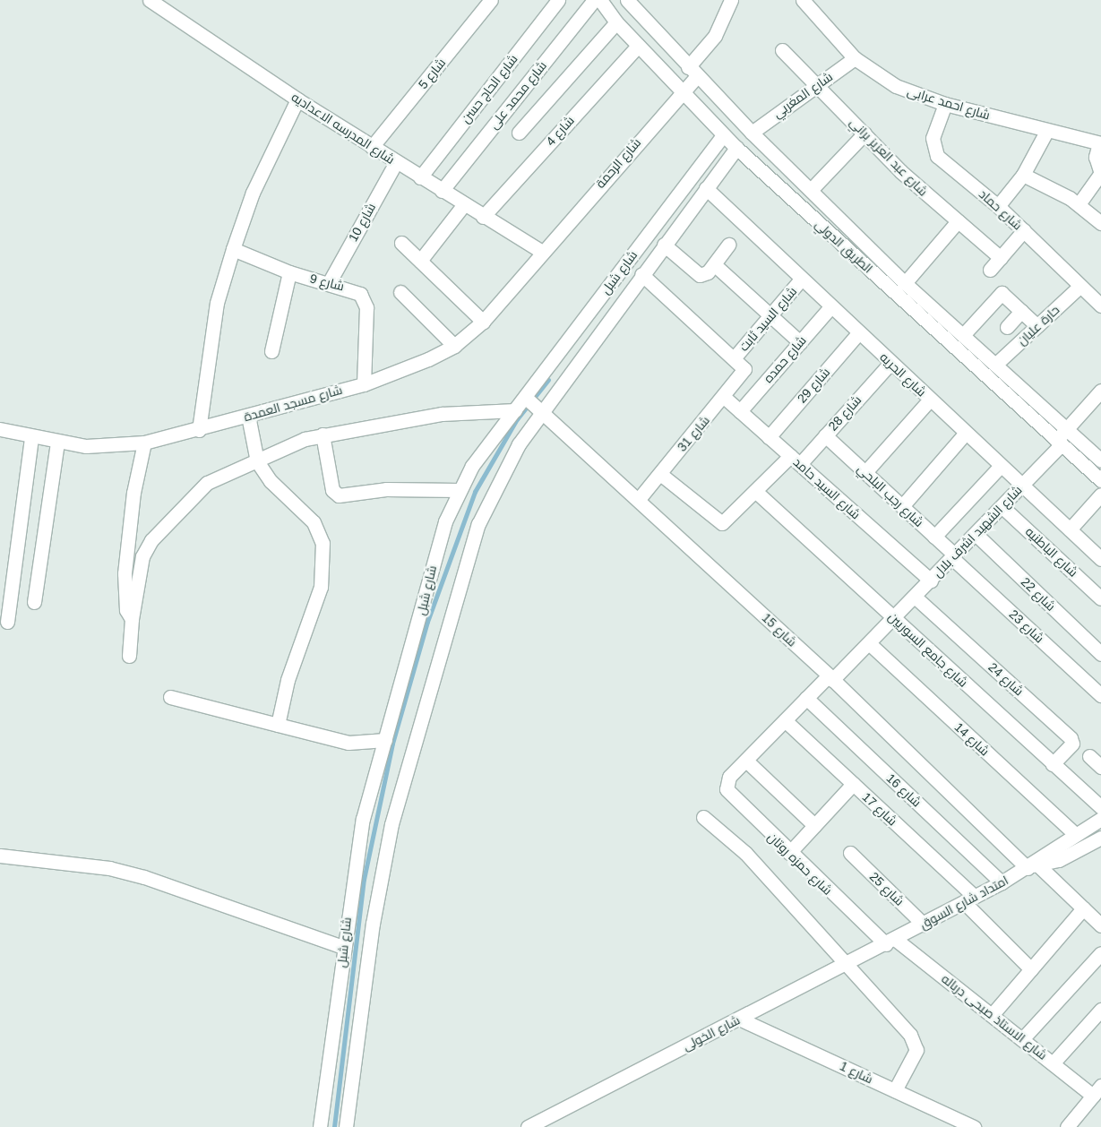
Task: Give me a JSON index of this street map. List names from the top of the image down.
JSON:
{
  "streets": {
    "street": [
      "شارع 5",
      "شارع الحاج حسن",
      "شارع محمد على",
      "شارع المغربي",
      "شارع احمد عرابى",
      "شارع المدرسه الاعداديه",
      "شارع 4",
      "شارع عبد العزيز براني",
      "شارع الرحمة",
      "شارع حماد",
      "شارع 10",
      "الطريق الدولي",
      "شارع شبل",
      "شارع 9",
      "شارع السيد ثابت",
      "حارة عليان",
      "شارع حمده",
      "شارع الحريه",
      "شارع 29",
      "شارع مسجد العمدة",
      "شارع 28",
      "شارع 31",
      "شارع السيد حامد",
      "شارع رجب البلحي",
      "شارع الشهيد اشرف بلال",
      "شارع الباطنيه",
      "شارع 22",
      "شارع 23",
      "شارع 15",
      "شارع جامع السوريين",
      "شارع 24",
      "شارع 14",
      "شارع 16",
      "شارع 17",
      "شارع حمزه روتان",
      "شارع 25",
      "امتداد شارع السوق",
      "شارع الاستاذ صبحى درباله",
      "شارع الخولى",
      "شارع 1"
    ]
  },
  "crossings": [
    ["شارع 5", "شارع المدرسه الاعداديه"],
    ["شارع الحاج حسن", "شارع المدرسه الاعداديه"],
    ["شارع محمد على", "شارع المدرسه الاعداديه"],
    ["شارع المغربي", "شارع احمد عرابى"],
    ["شارع المغربي", "شارع عبد العزيز براني"],
    ["شارع المغربي", "الطريق الدولي"],
    ["شارع احمد عرابى", "شارع حماد"],
    ["شارع المدرسه الاعداديه", "شارع 4"],
    ["شارع المدرسه الاعداديه", "شارع الرحمة"],
    ["شارع المدرسه الاعداديه", "شارع 10"],
    ["شارع المدرسه الاعداديه", "شارع مسجد العمدة"],
    ["شارع 4", "الطريق الدولي"],
    ["شارع الرحمة", "الطريق الدولي"],
    ["شارع الرحمة", "شارع مسجد العمدة"],
    ["شارع حماد", "حارة عليان"],
    ["شارع 10", "شارع 9"],
    ["الطريق الدولي", "شارع شبل"],
    ["الطريق الدولي", "حارة عليان"],
    ["الطريق الدولي", "شارع الشهيد اشرف بلال"],
    ["شارع شبل", "شارع الحريه"],
    ["شارع شبل", "شارع 15"],
    ["شارع 9", "شارع مسجد العمدة"],
    ["شارع السيد ثابت", "شارع الحريه"],
    ["شارع السيد ثابت", "شارع 31"],
    ["شارع حمده", "شارع الحريه"],
    ["شارع حمده", "شارع السيد حامد"],
    ["شارع الحريه", "شارع 29"],
    ["شارع الحريه", "شارع 28"],
    ["شارع الحريه", "شارع الشهيد اشرف بلال"],
    ["شارع 29", "شارع السيد حامد"],
    ["شارع 28", "شارع 31"],
    ["شارع 28", "شارع السيد حامد"],
    ["شارع 28", "شارع رجب البلحي"],
    ["شارع 28", "شارع جامع السوريين"],
    ["شارع 31", "شارع السيد حامد"],
    ["شارع 31", "شارع 15"],
    ["شارع السيد حامد", "شارع الشهيد اشرف بلال"],
    ["شارع رجب البلحي", "شارع الشهيد اشرف بلال"],
    ["شارع رجب البلحي", "شارع 23"],
    ["شارع الشهيد اشرف بلال", "شارع الباطنيه"],
    ["شارع الشهيد اشرف بلال", "شارع 22"],
    ["شارع الشهيد اشرف بلال", "شارع 23"],
    ["شارع الشهيد اشرف بلال", "شارع 15"],
    ["شارع الشهيد اشرف بلال", "شارع جامع السوريين"],
    ["شارع الشهيد اشرف بلال", "شارع 24"],
    ["شارع الشهيد اشرف بلال", "شارع 14"],
    ["شارع الشهيد اشرف بلال", "شارع 16"],
    ["شارع الشهيد اشرف بلال", "شارع 17"],
    ["شارع الشهيد اشرف بلال", "شارع حمزه روتان"],
    ["شارع 15", "امتداد شارع السوق"],
    ["شارع جامع السوريين", "شارع 24"],
    ["شارع 14", "امتداد شارع السوق"],
    ["شارع 16", "امتداد شارع السوق"],
    ["شارع 17", "امتداد شارع السوق"],
    ["شارع حمزه روتان", "امتداد شارع السوق"],
    ["شارع حمزه روتان", "شارع الاستاذ صبحى درباله"],
    ["شارع حمزه روتان", "شارع الخولى"],
    ["شارع 25", "امتداد شارع السوق"],
    ["امتداد شارع السوق", "شارع الاستاذ صبحى درباله"],
    ["امتداد شارع السوق", "شارع الخولى"],
    ["شارع الاستاذ صبحى درباله", "شارع الخولى"],
    ["شارع الخولى", "شارع 1"]
  ]
}
